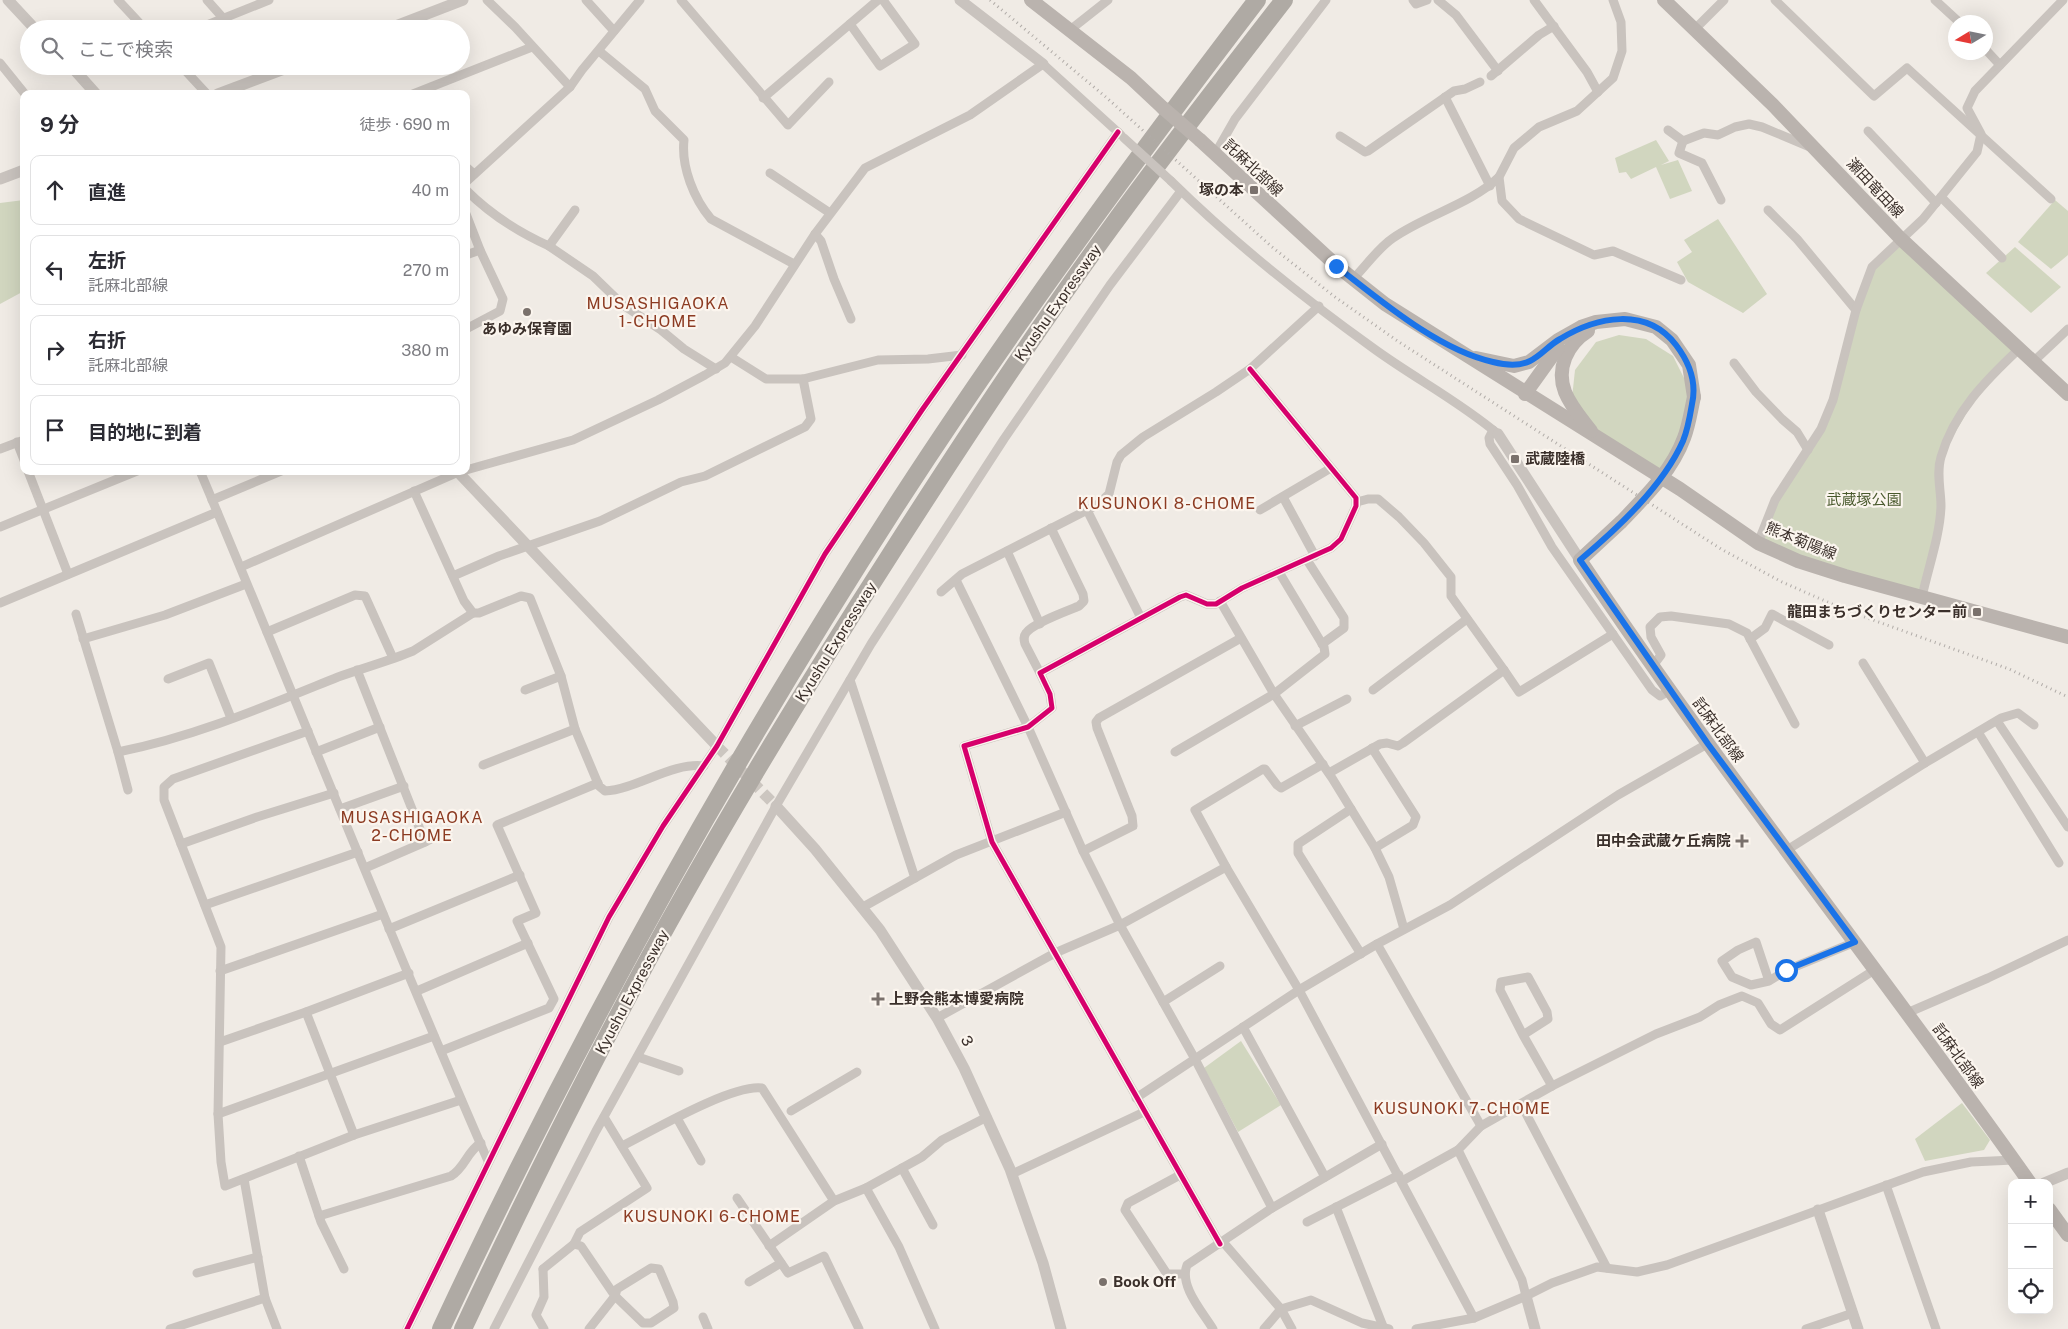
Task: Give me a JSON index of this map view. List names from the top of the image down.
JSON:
{
  "streets": {
    "highway": ["Kyushu Expressway"],
    "main road": ["託麻北部線", "瀬田竜田線", "熊本菊陽線"],
    "street": ["3"]
  },
  "crossings": [
    ["託麻北部線", "熊本菊陽線"]
  ],
  "districts": [
    "MUSASHIGAOKA 1-CHOME",
    "KUSUNOKI 8-CHOME",
    "MUSASHIGAOKA 2-CHOME",
    "KUSUNOKI 7-CHOME",
    "KUSUNOKI 6-CHOME"
  ],
  "parks": ["武蔵塚公園"],
  "places": {
    "transit": ["塚の本", "武蔵陸橋", "龍田まちづくりセンター前"],
    "other": ["あゆみ保育園", "Book Off"],
    "health": ["田中会武蔵ケ丘病院", "上野会熊本博愛病院"]
  },
  "north": "left",
  "page": {
    "search": "ここで検索",
    "heading": ["9 分", "徒歩 · 690 m"],
    "list": [
      ["直進", "40 m"],
      ["左折", "託麻北部線", "270 m"],
      ["右折", "託麻北部線", "380 m"],
      "目的地に到着"
    ],
    "map_buttons": ["+", "−"]
  }
}
